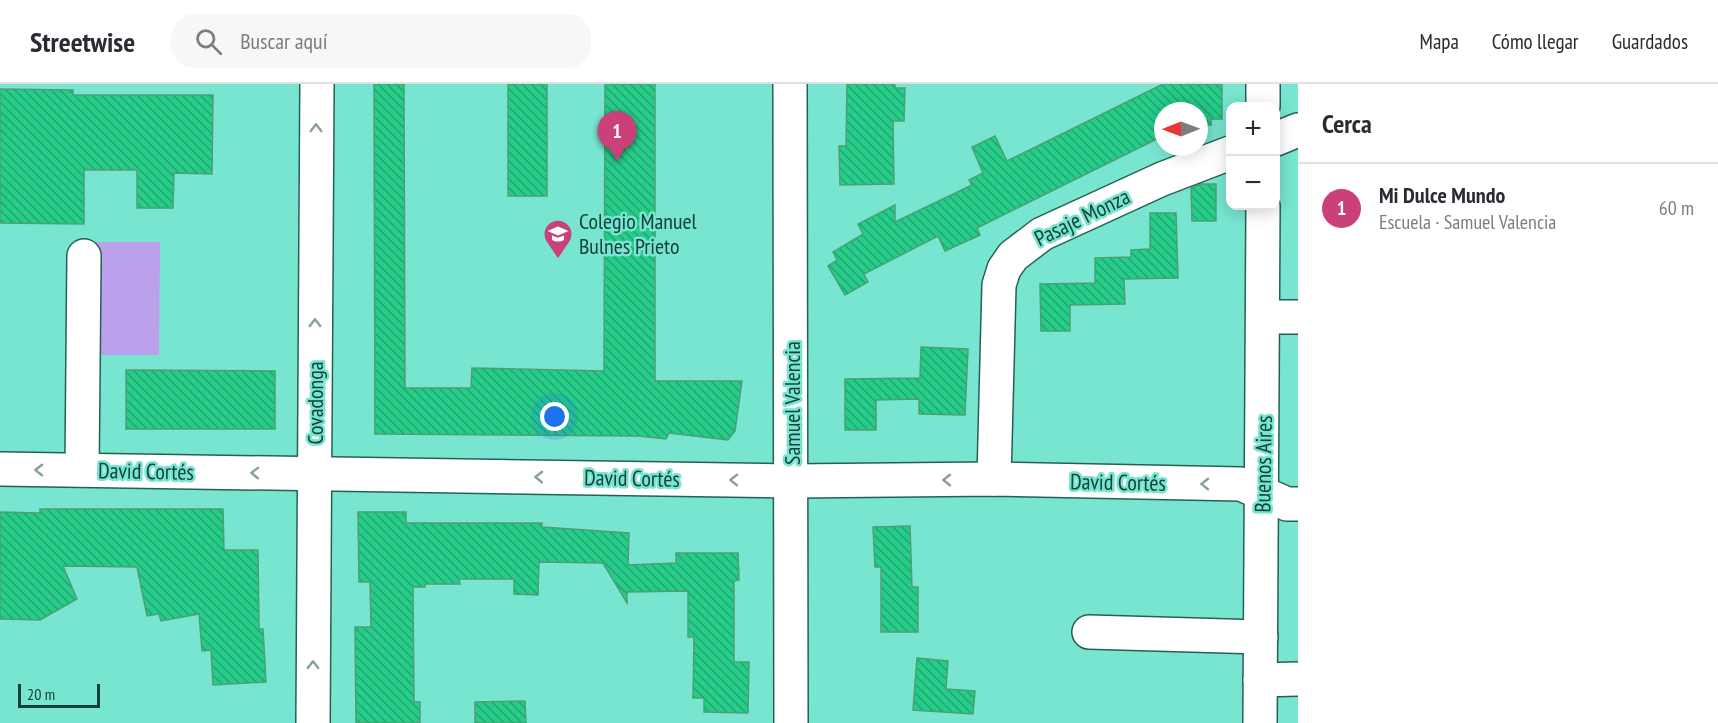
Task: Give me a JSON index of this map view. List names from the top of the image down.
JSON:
{
  "streets": {
    "street": [
      "Pasaje Monza",
      "Covadonga",
      "Samuel Valencia",
      "Buenos Aires",
      "David Cortés"
    ]
  },
  "crossings": [
    ["Pasaje Monza", "David Cortés"],
    ["Covadonga", "David Cortés"],
    ["Samuel Valencia", "David Cortés"],
    ["Buenos Aires", "David Cortés"]
  ],
  "one_way": ["David Cortés"],
  "places": {
    "school or university": ["Colegio Manuel Bulnes Prieto"]
  },
  "scale_bar": "20 m",
  "north": "left",
  "page": {
    "header": "Streetwise",
    "search": "Buscar aquí",
    "nav": ["Mapa", "Cómo llegar", "Guardados"],
    "heading": "Cerca",
    "map_buttons": ["+", "−"],
    "pins": "1",
    "list": [
      {
        "mark": "1",
        "name": "Mi Dulce Mundo",
        "note": "Escuela · Samuel Valencia",
        "value": "60 m"
      }
    ],
    "scale": "20 m"
  }
}
